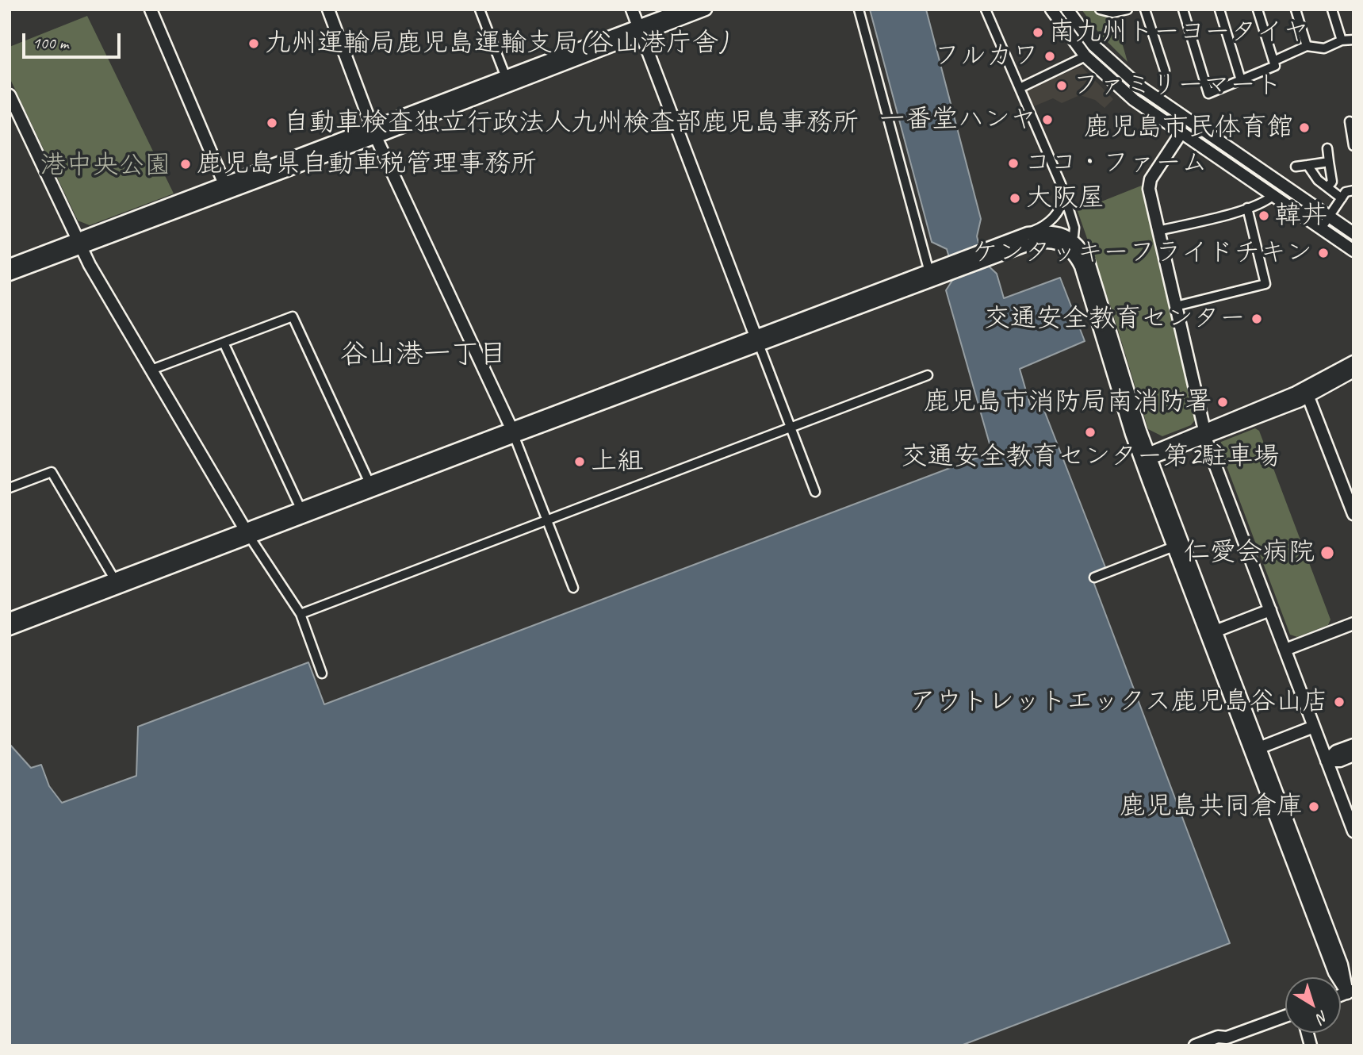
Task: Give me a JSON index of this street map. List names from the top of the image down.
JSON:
{
  "districts": ["谷山港一丁目"],
  "parks": ["港中央公園"],
  "places": [
    "南九州トーヨータイヤ",
    "九州運輸局鹿児島運輸支局(谷山港庁舎)",
    "フルカワ",
    "ファミリーマート",
    "一番堂ハンヤ",
    "自動車検査独立行政法人九州検査部鹿児島事務所",
    "鹿児島市民体育館",
    "ココ・ファーム",
    "鹿児島県自動車税管理事務所",
    "大阪屋",
    "韓丼",
    "ケンタッキーフライドチキン",
    "交通安全教育センター",
    "鹿児島市消防局南消防署",
    "交通安全教育センター第2駐車場",
    "上組",
    "仁愛会病院",
    "アウトレットエックス鹿児島谷山店",
    "鹿児島共同倉庫"
  ],
  "scale_bar": "100 m",
  "north": "bottom right"
}
